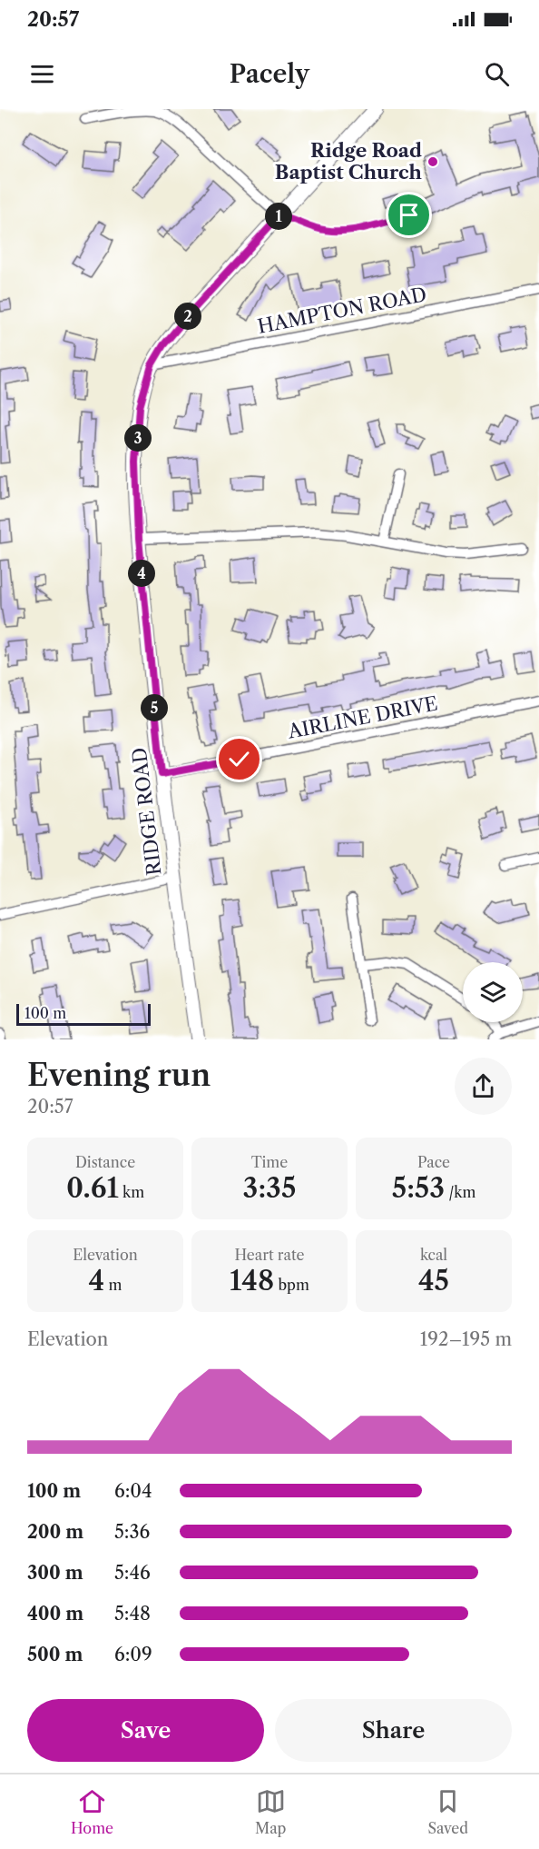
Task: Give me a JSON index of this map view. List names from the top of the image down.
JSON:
{
  "streets": {
    "street": ["HAMPTON ROAD", "AIRLINE DRIVE", "RIDGE ROAD"]
  },
  "crossings": [
    ["HAMPTON ROAD", "RIDGE ROAD"],
    ["AIRLINE DRIVE", "RIDGE ROAD"]
  ],
  "places": ["Ridge Road Baptist Church"],
  "scale_bar": "100 m",
  "page": {
    "status": "20:57",
    "header": "Pacely",
    "pins": [
      "1",
      "2",
      "3",
      "4",
      "5"
    ],
    "scale": "100 m",
    "heading": ["Evening run", "20:57"],
    "stats": [
      ["Distance", "0.61 km"],
      ["Time", "3:35"],
      ["Pace", "5:53 /km"],
      ["Elevation", "4 m"],
      ["Heart rate", "148 bpm"],
      ["kcal", "45"]
    ],
    "chart": ["Elevation", "192–195 m"],
    "list": [
      {
        "name": "100 m",
        "note": "6:04"
      },
      {
        "name": "200 m",
        "note": "5:36"
      },
      {
        "name": "300 m",
        "note": "5:46"
      },
      {
        "name": "400 m",
        "note": "5:48"
      },
      {
        "name": "500 m",
        "note": "6:09"
      }
    ],
    "buttons": ["Save", "Share"],
    "tabs": ["Home", "Map", "Saved"]
  }
}
